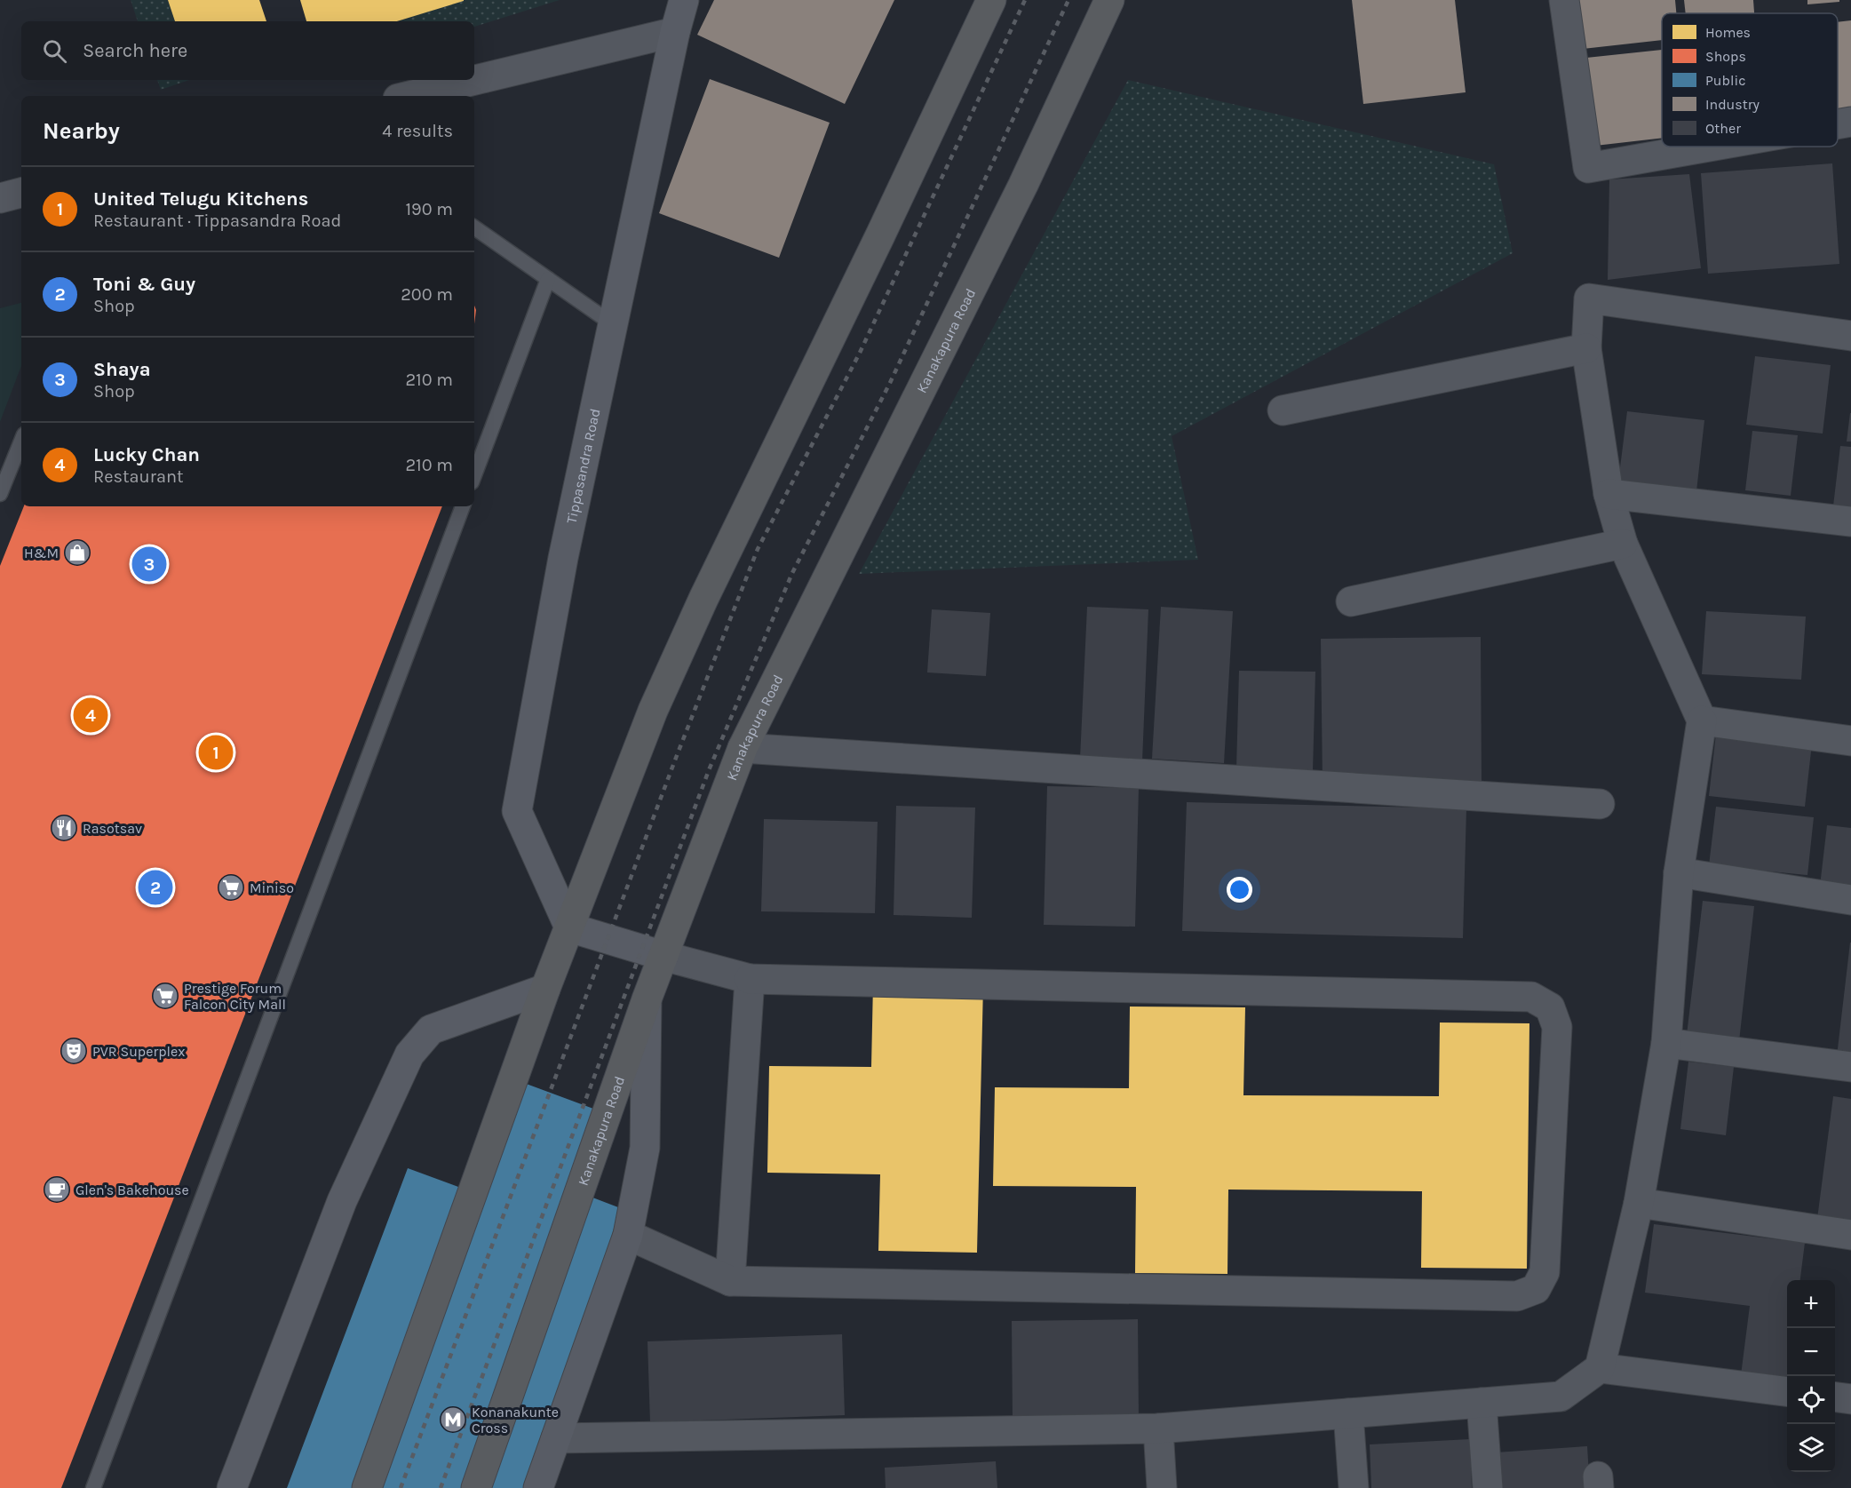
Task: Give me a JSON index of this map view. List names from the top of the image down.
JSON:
{
  "streets": {
    "highway": ["Kanakapura Road"],
    "street": ["Tippasandra Road"]
  },
  "places": {
    "shop": ["H&M"],
    "restaurant": ["Rasotsav"],
    "supermarket": ["Miniso", "Prestige Forum Falcon City Mall"],
    "theatre": ["PVR Superplex"],
    "cafe": ["Glen's Bakehouse"],
    "metro station": ["Konanakunte Cross"]
  },
  "legend": [
    "Homes",
    "Shops",
    "Public",
    "Industry",
    "Other"
  ],
  "page": {
    "search": "Search here",
    "heading": ["Nearby", "4 results"],
    "list": [
      {
        "mark": "1",
        "name": "United Telugu Kitchens",
        "note": "Restaurant · Tippasandra Road",
        "value": "190 m"
      },
      {
        "mark": "2",
        "name": "Toni & Guy",
        "note": "Shop",
        "value": "200 m"
      },
      {
        "mark": "3",
        "name": "Shaya",
        "note": "Shop",
        "value": "210 m"
      },
      {
        "mark": "4",
        "name": "Lucky Chan",
        "note": "Restaurant",
        "value": "210 m"
      }
    ],
    "pins": [
      "3",
      "4",
      "1",
      "2"
    ],
    "map_buttons": ["+", "−"]
  }
}
